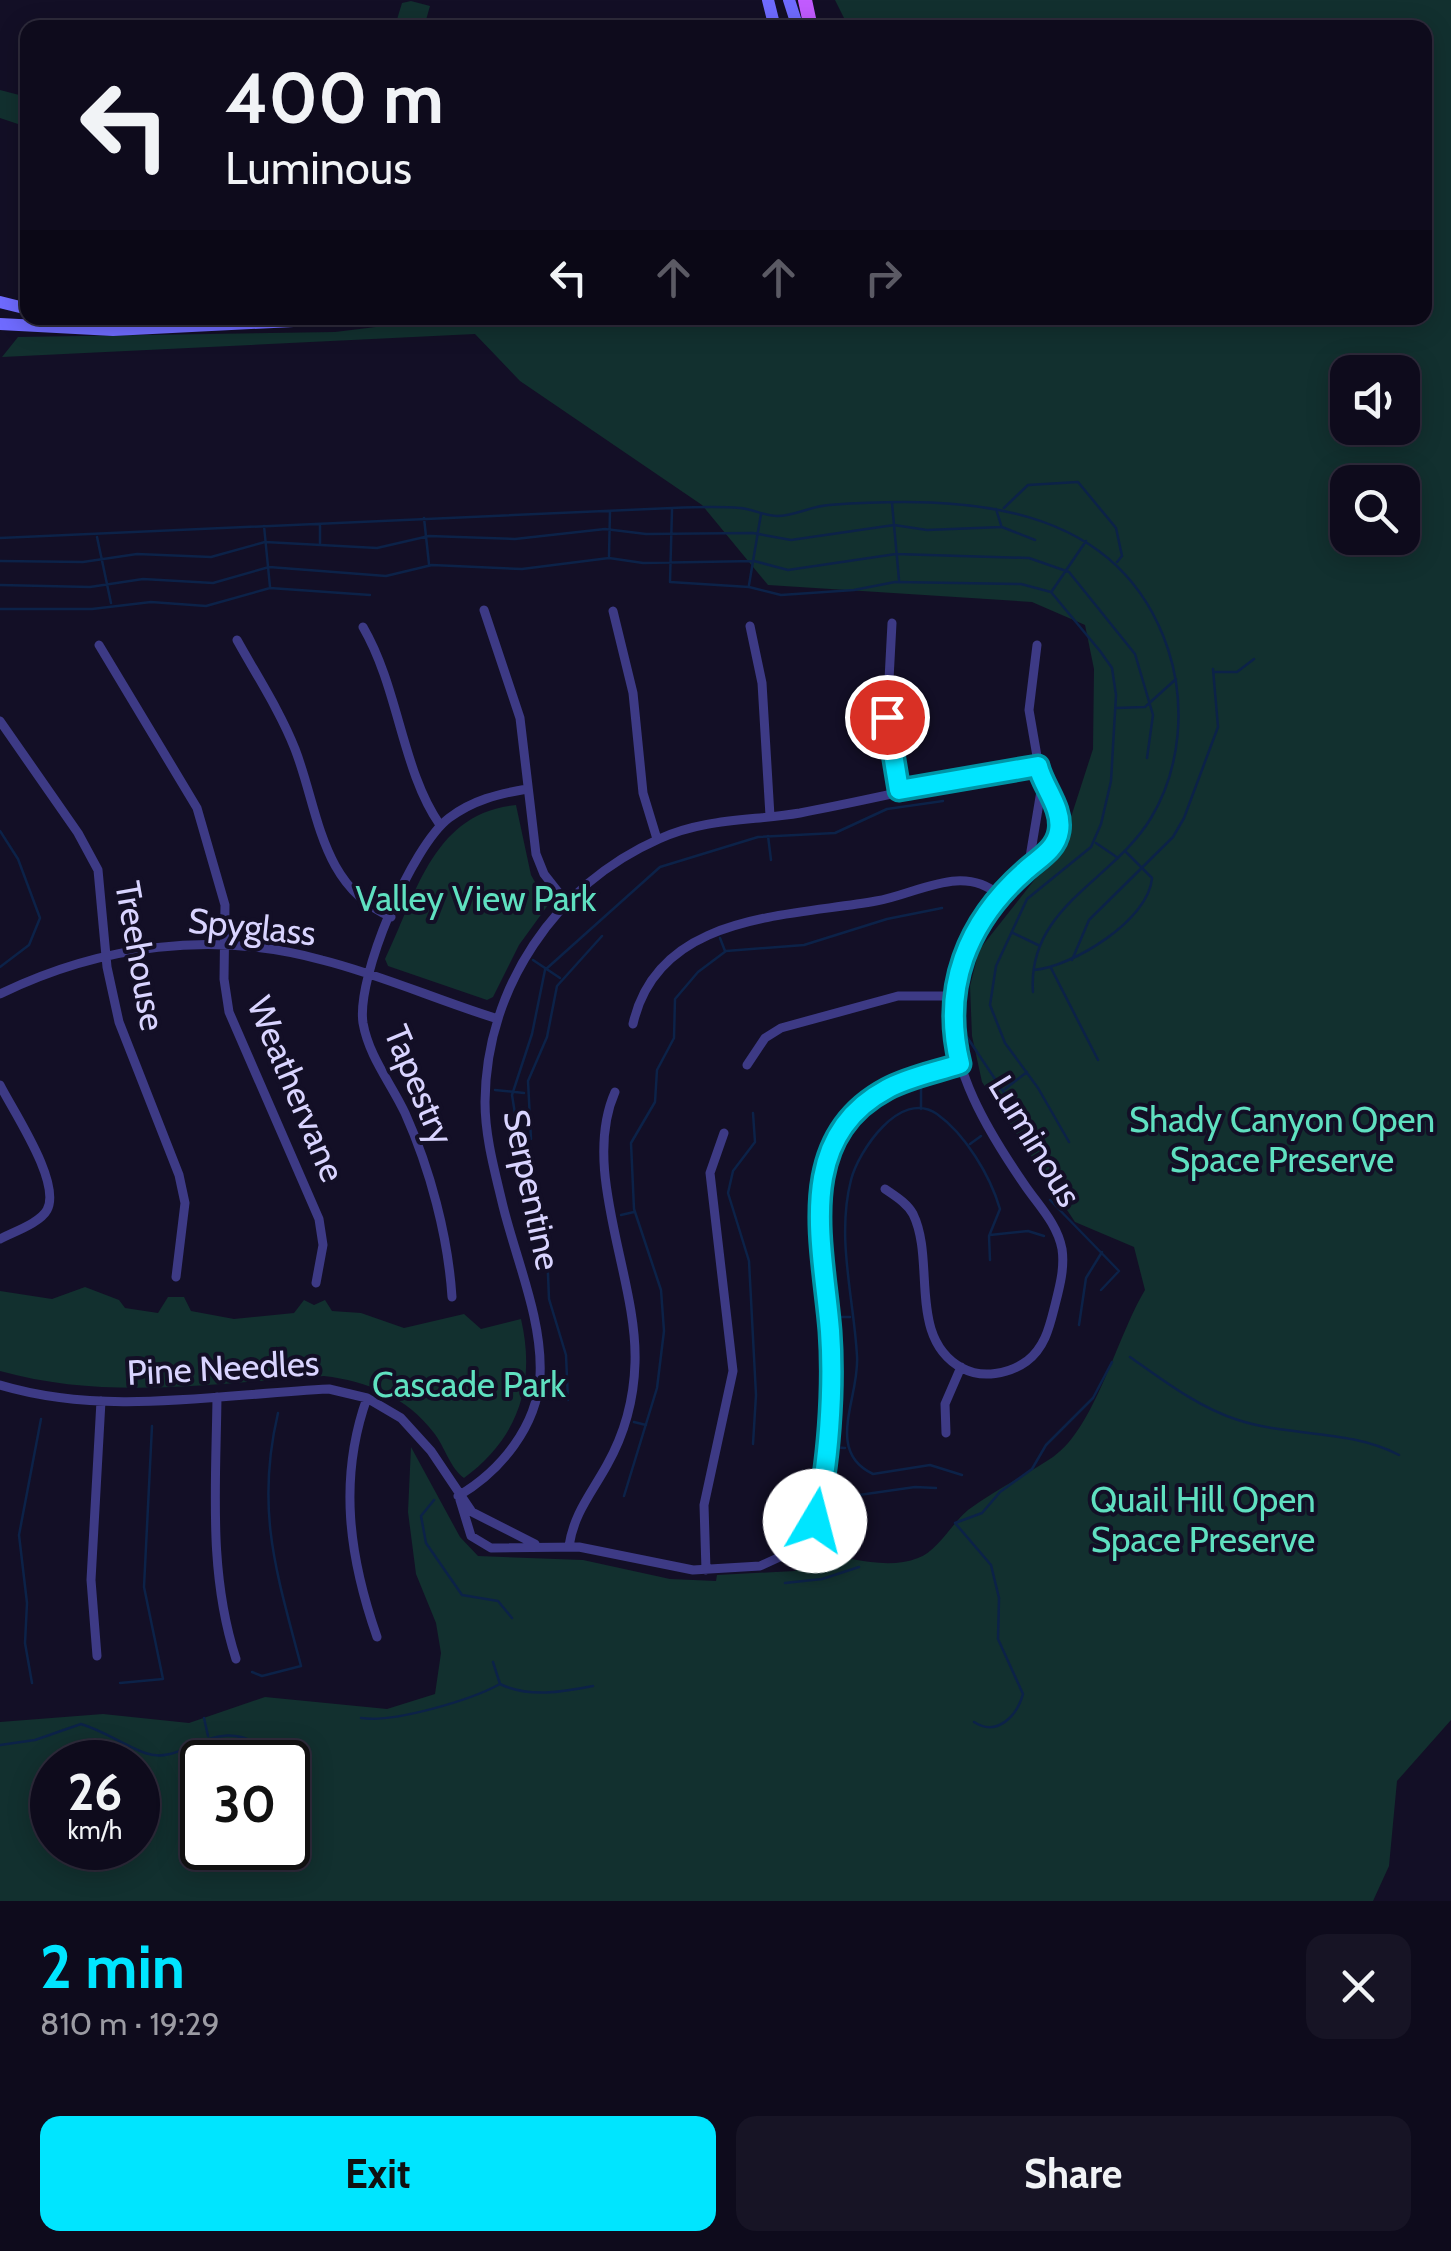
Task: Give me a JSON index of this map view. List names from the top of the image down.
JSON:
{
  "streets": {
    "street": [
      "Spyglass",
      "Treehouse",
      "Tapestry",
      "Weathervane",
      "Luminous",
      "Serpentine",
      "Pine Needles"
    ]
  },
  "crossings": [
    ["Spyglass", "Treehouse"],
    ["Spyglass", "Tapestry"],
    ["Spyglass", "Weathervane"],
    ["Spyglass", "Serpentine"],
    ["Luminous", "Serpentine"],
    ["Luminous", "Pine Needles"],
    ["Serpentine", "Pine Needles"]
  ],
  "parks": [
    "Valley View Park",
    "Shady Canyon Open Space Preserve",
    "Cascade Park",
    "Quail Hill Open Space Preserve"
  ],
  "page": {
    "turn": ["400 m", "Luminous"],
    "speed": "26 km/h",
    "limit": "30",
    "heading": ["2 min", "810 m · 19:29"],
    "buttons": ["Exit", "Share"]
  }
}
